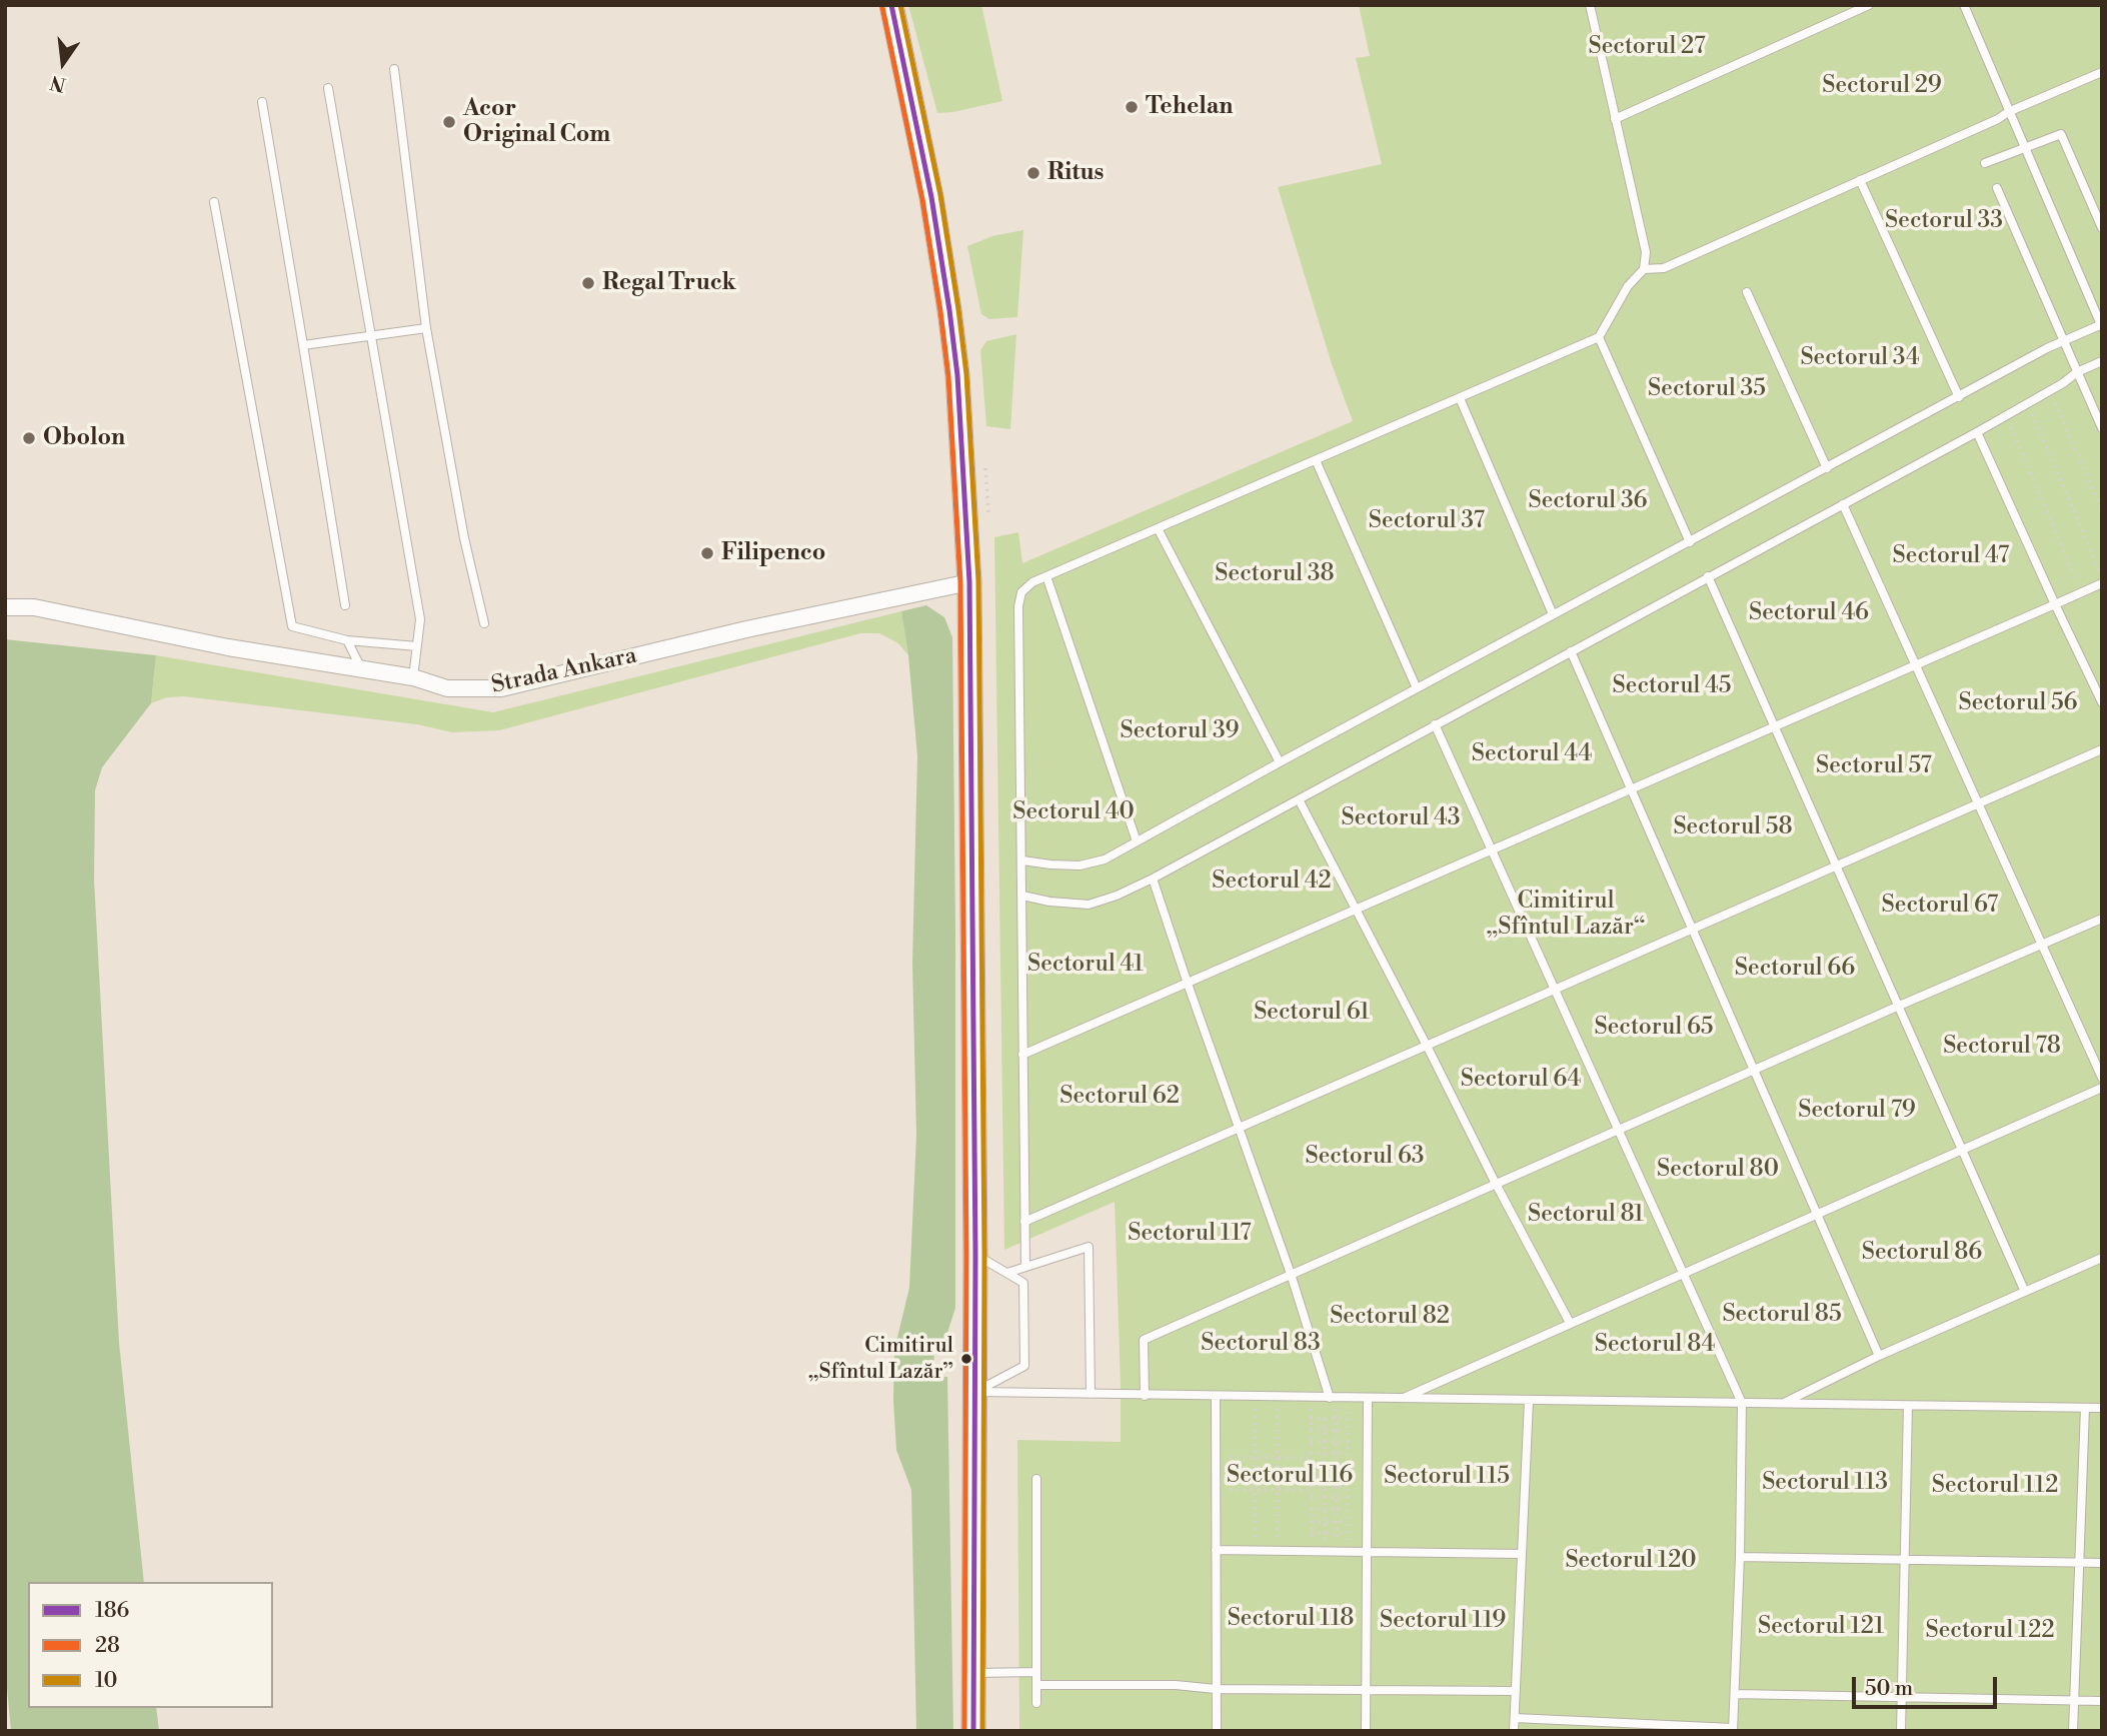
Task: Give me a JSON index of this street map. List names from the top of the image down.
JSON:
{
  "streets": {
    "street": ["Strada Ankara"]
  },
  "parks": [
    "Sectorul 27",
    "Sectorul 29",
    "Sectorul 33",
    "Sectorul 34",
    "Sectorul 35",
    "Sectorul 36",
    "Sectorul 37",
    "Sectorul 47",
    "Sectorul 38",
    "Sectorul 46",
    "Sectorul 45",
    "Sectorul 56",
    "Sectorul 39",
    "Sectorul 44",
    "Sectorul 57",
    "Sectorul 40",
    "Sectorul 43",
    "Sectorul 58",
    "Sectorul 42",
    "Cimitirul „Sfîntul Lazăr“",
    "Sectorul 67",
    "Sectorul 41",
    "Sectorul 66",
    "Sectorul 61",
    "Sectorul 65",
    "Sectorul 78",
    "Sectorul 64",
    "Sectorul 62",
    "Sectorul 79",
    "Sectorul 63",
    "Sectorul 80",
    "Sectorul 81",
    "Sectorul 117",
    "Sectorul 86",
    "Sectorul 85",
    "Sectorul 82",
    "Sectorul 83",
    "Sectorul 84",
    "Sectorul 116",
    "Sectorul 115",
    "Sectorul 113",
    "Sectorul 112",
    "Sectorul 120",
    "Sectorul 118",
    "Sectorul 119",
    "Sectorul 121",
    "Sectorul 122"
  ],
  "places": [
    "Tehelan",
    "Acor Original Com",
    "Ritus",
    "Regal Truck",
    "Obolon",
    "Filipenco",
    "Cimitirul „Sfîntul Lazăr”"
  ],
  "lines": ["transit line 186", "transit line 10", "transit line 28"],
  "legend": ["186", "28", "10"],
  "scale_bar": "50 m",
  "north": "bottom"
}
